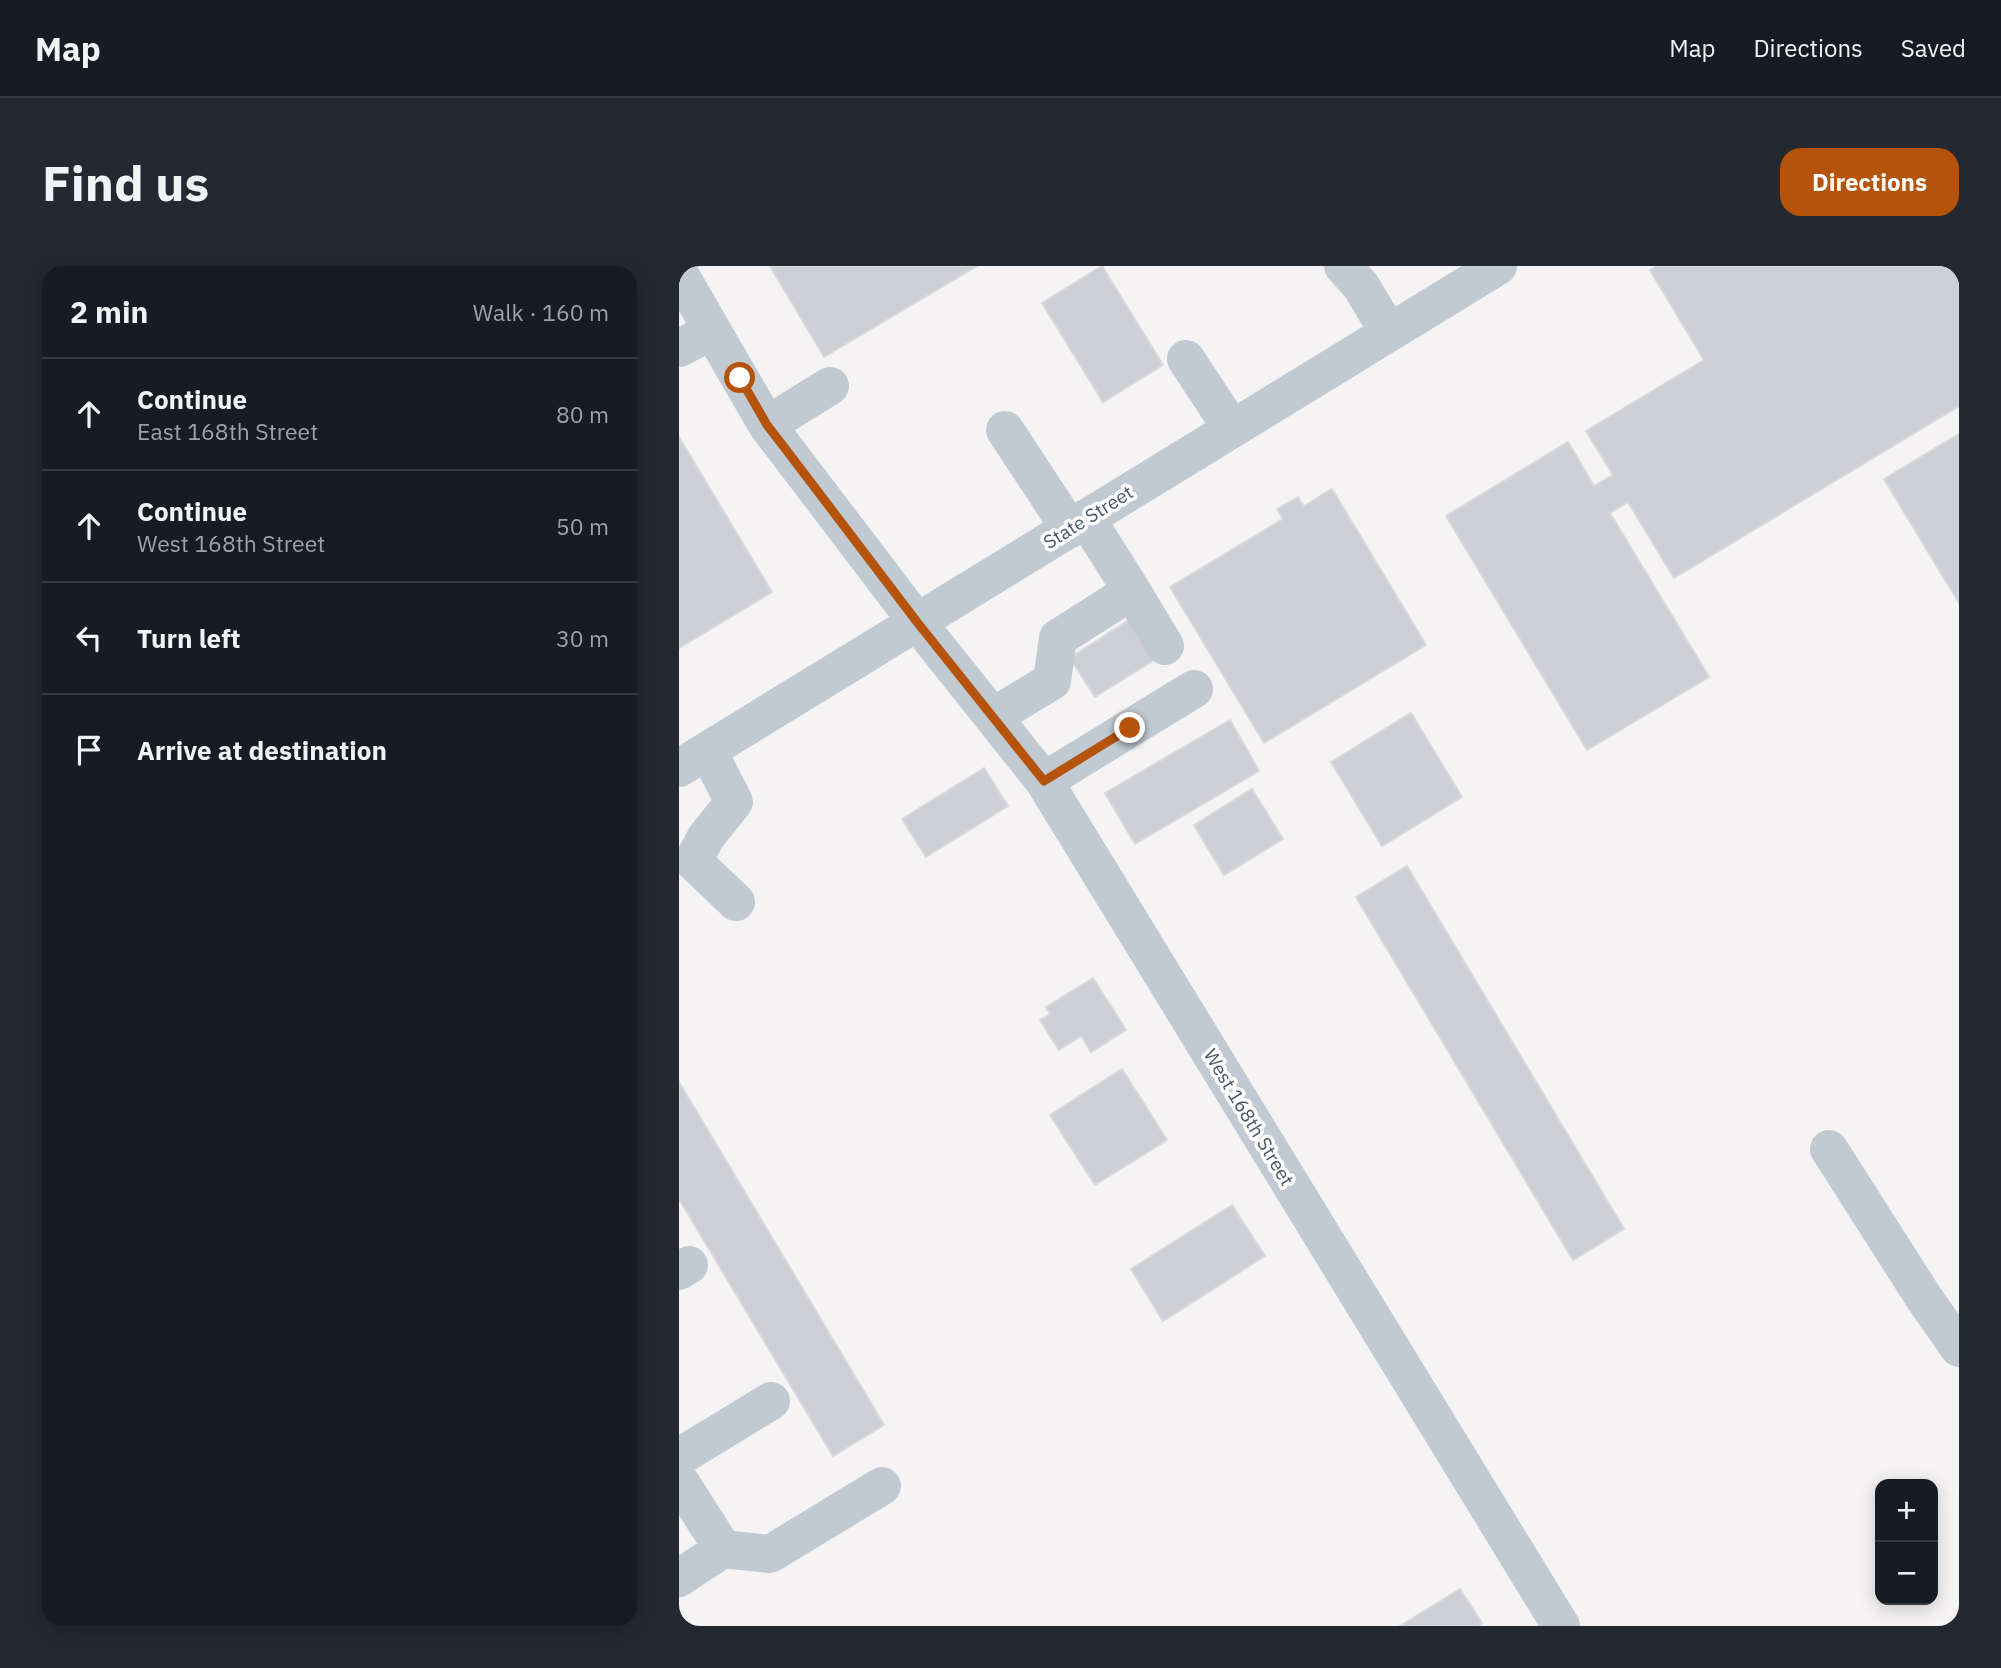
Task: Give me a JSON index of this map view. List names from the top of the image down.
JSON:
{
  "streets": {
    "street": ["State Street", "West 168th Street"]
  },
  "crossings": [
    ["State Street", "West 168th Street"]
  ],
  "page": {
    "header": "Map",
    "nav": ["Map", "Directions", "Saved"],
    "buttons": "Directions",
    "title": "Find us",
    "heading": ["2 min", "Walk · 160 m"],
    "list": [
      ["Continue", "East 168th Street", "80 m"],
      ["Continue", "West 168th Street", "50 m"],
      ["Turn left", "30 m"],
      "Arrive at destination"
    ],
    "map_buttons": ["+", "−"]
  }
}
